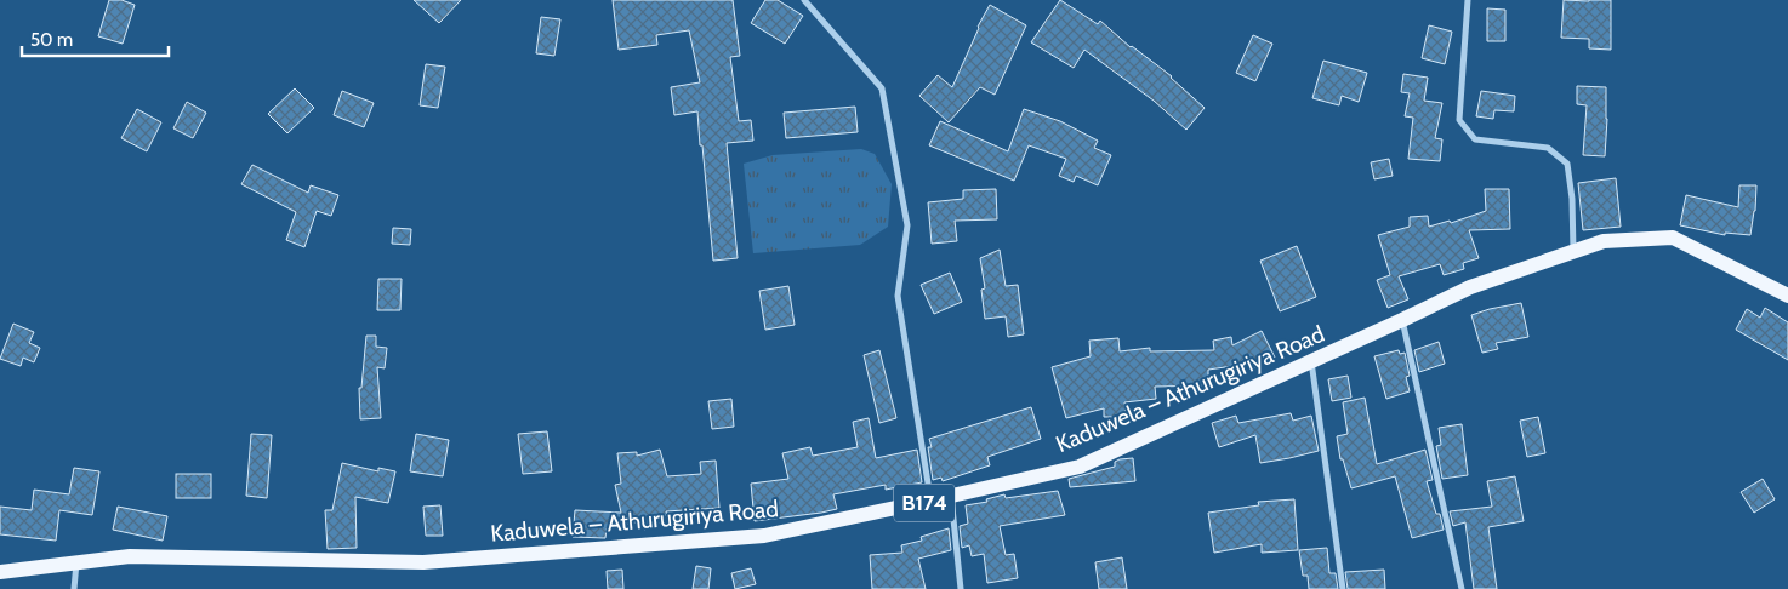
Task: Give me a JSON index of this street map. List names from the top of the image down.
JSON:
{
  "streets": {
    "main road": ["Kaduwela – Athurugiriya Road", "B174"]
  },
  "scale_bar": "50 m"
}
